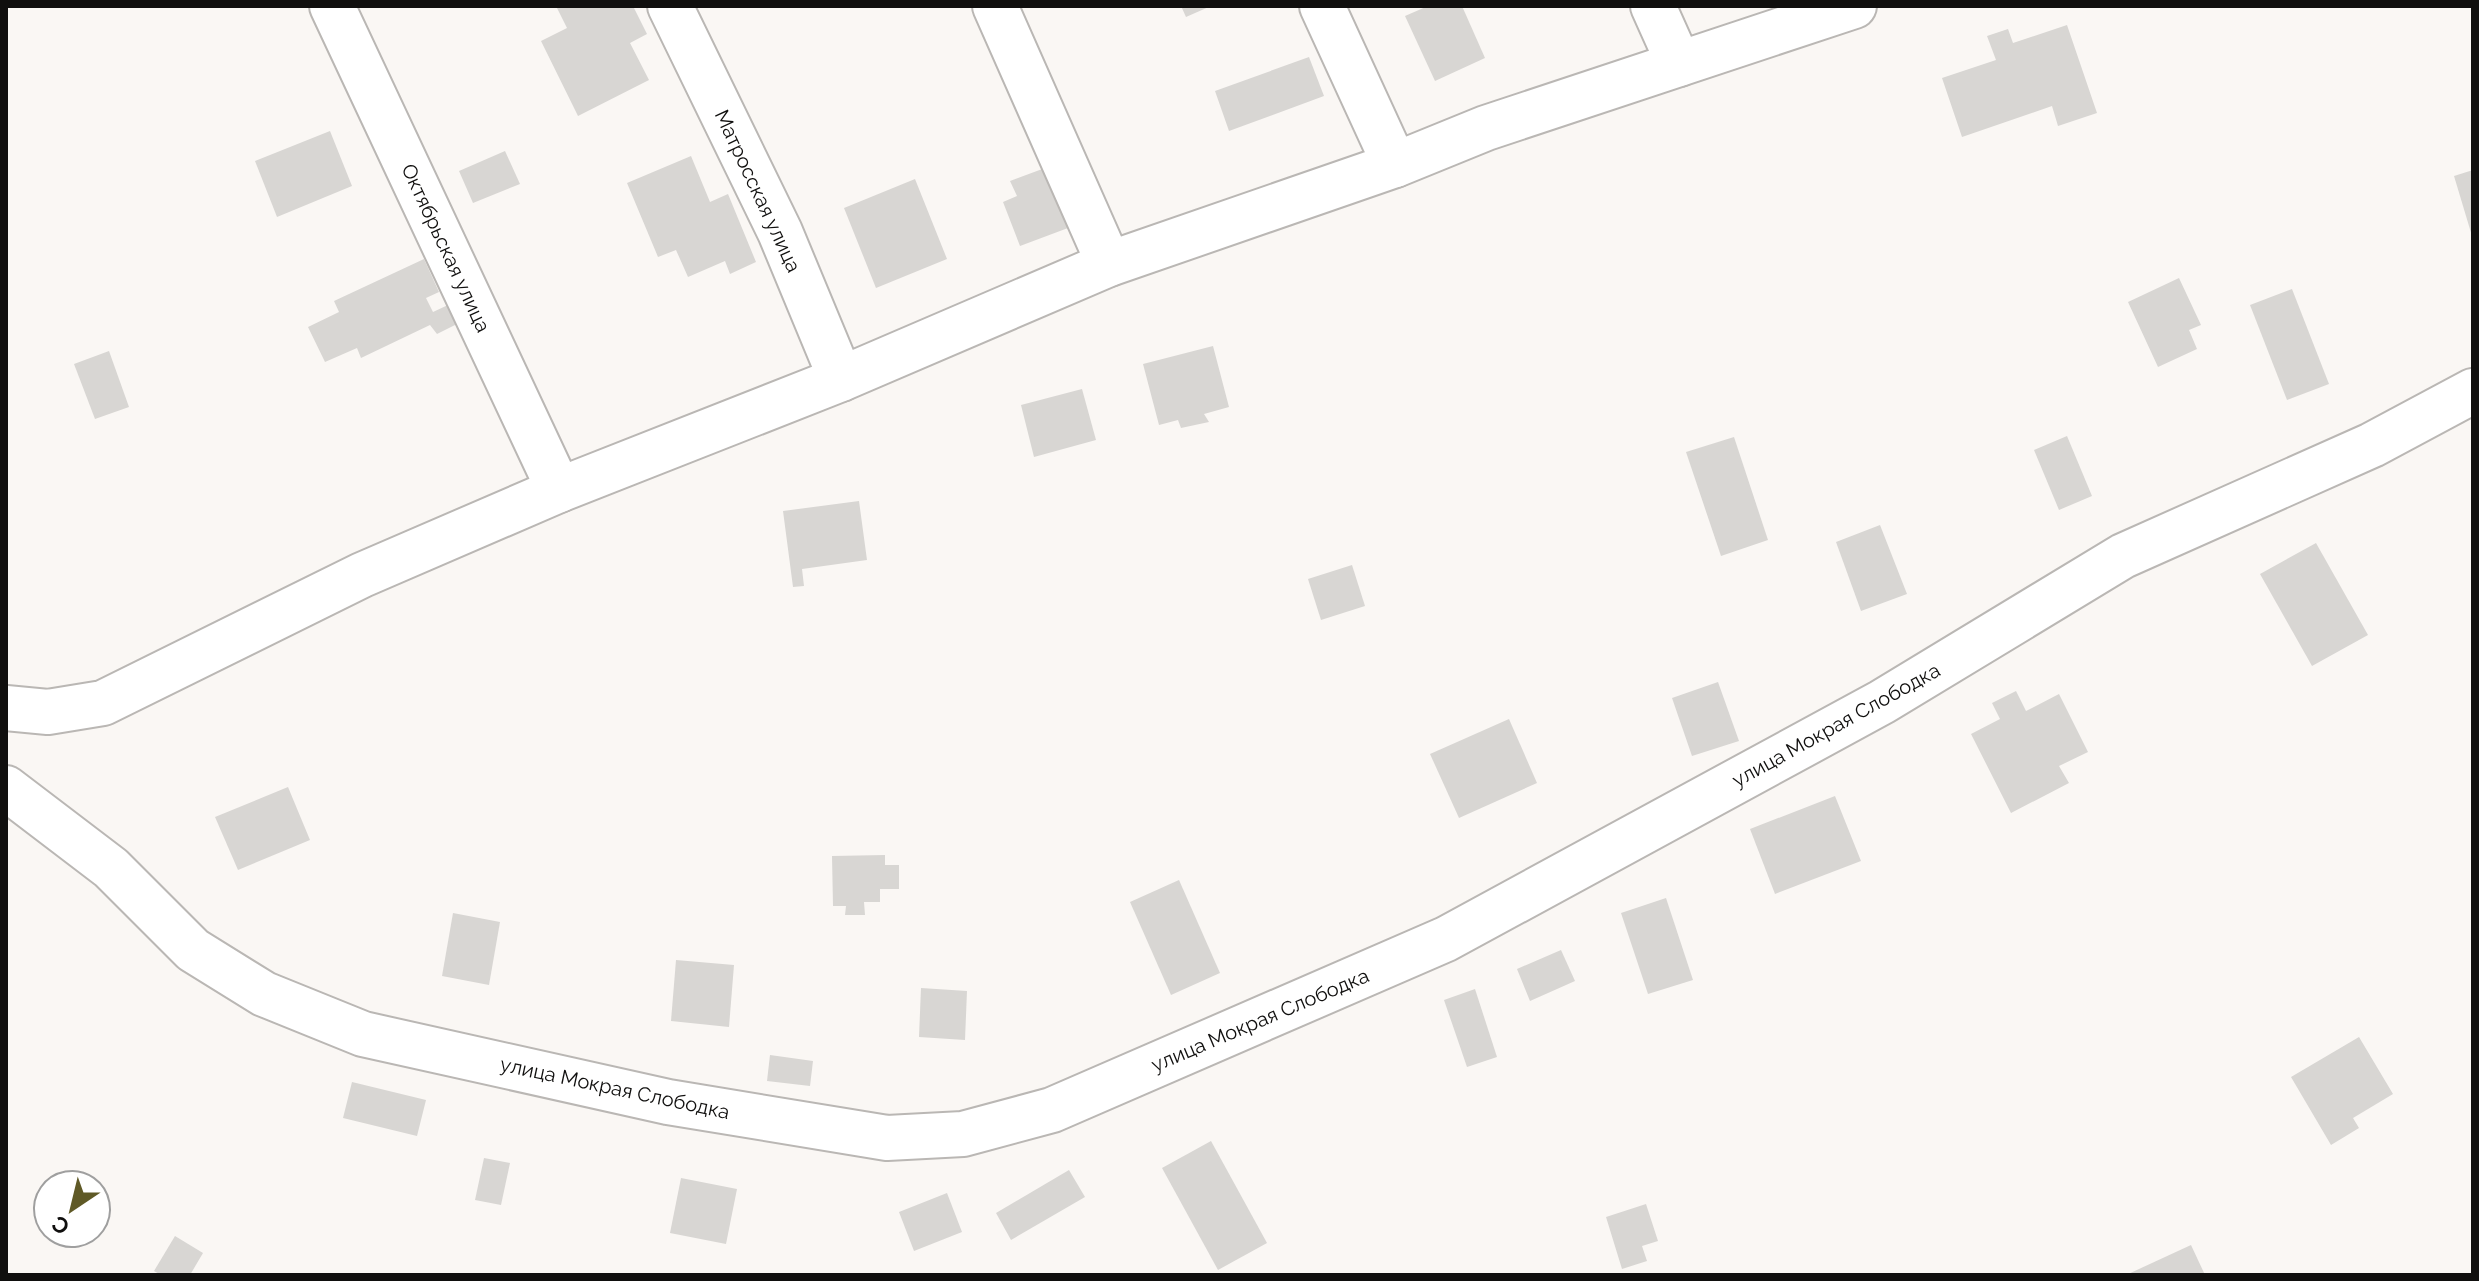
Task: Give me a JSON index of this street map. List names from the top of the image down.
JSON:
{
  "streets": {
    "street": ["Матросская улица", "Октябрьская улица", "улица Мокрая Слободка"]
  },
  "north": "bottom left"
}
